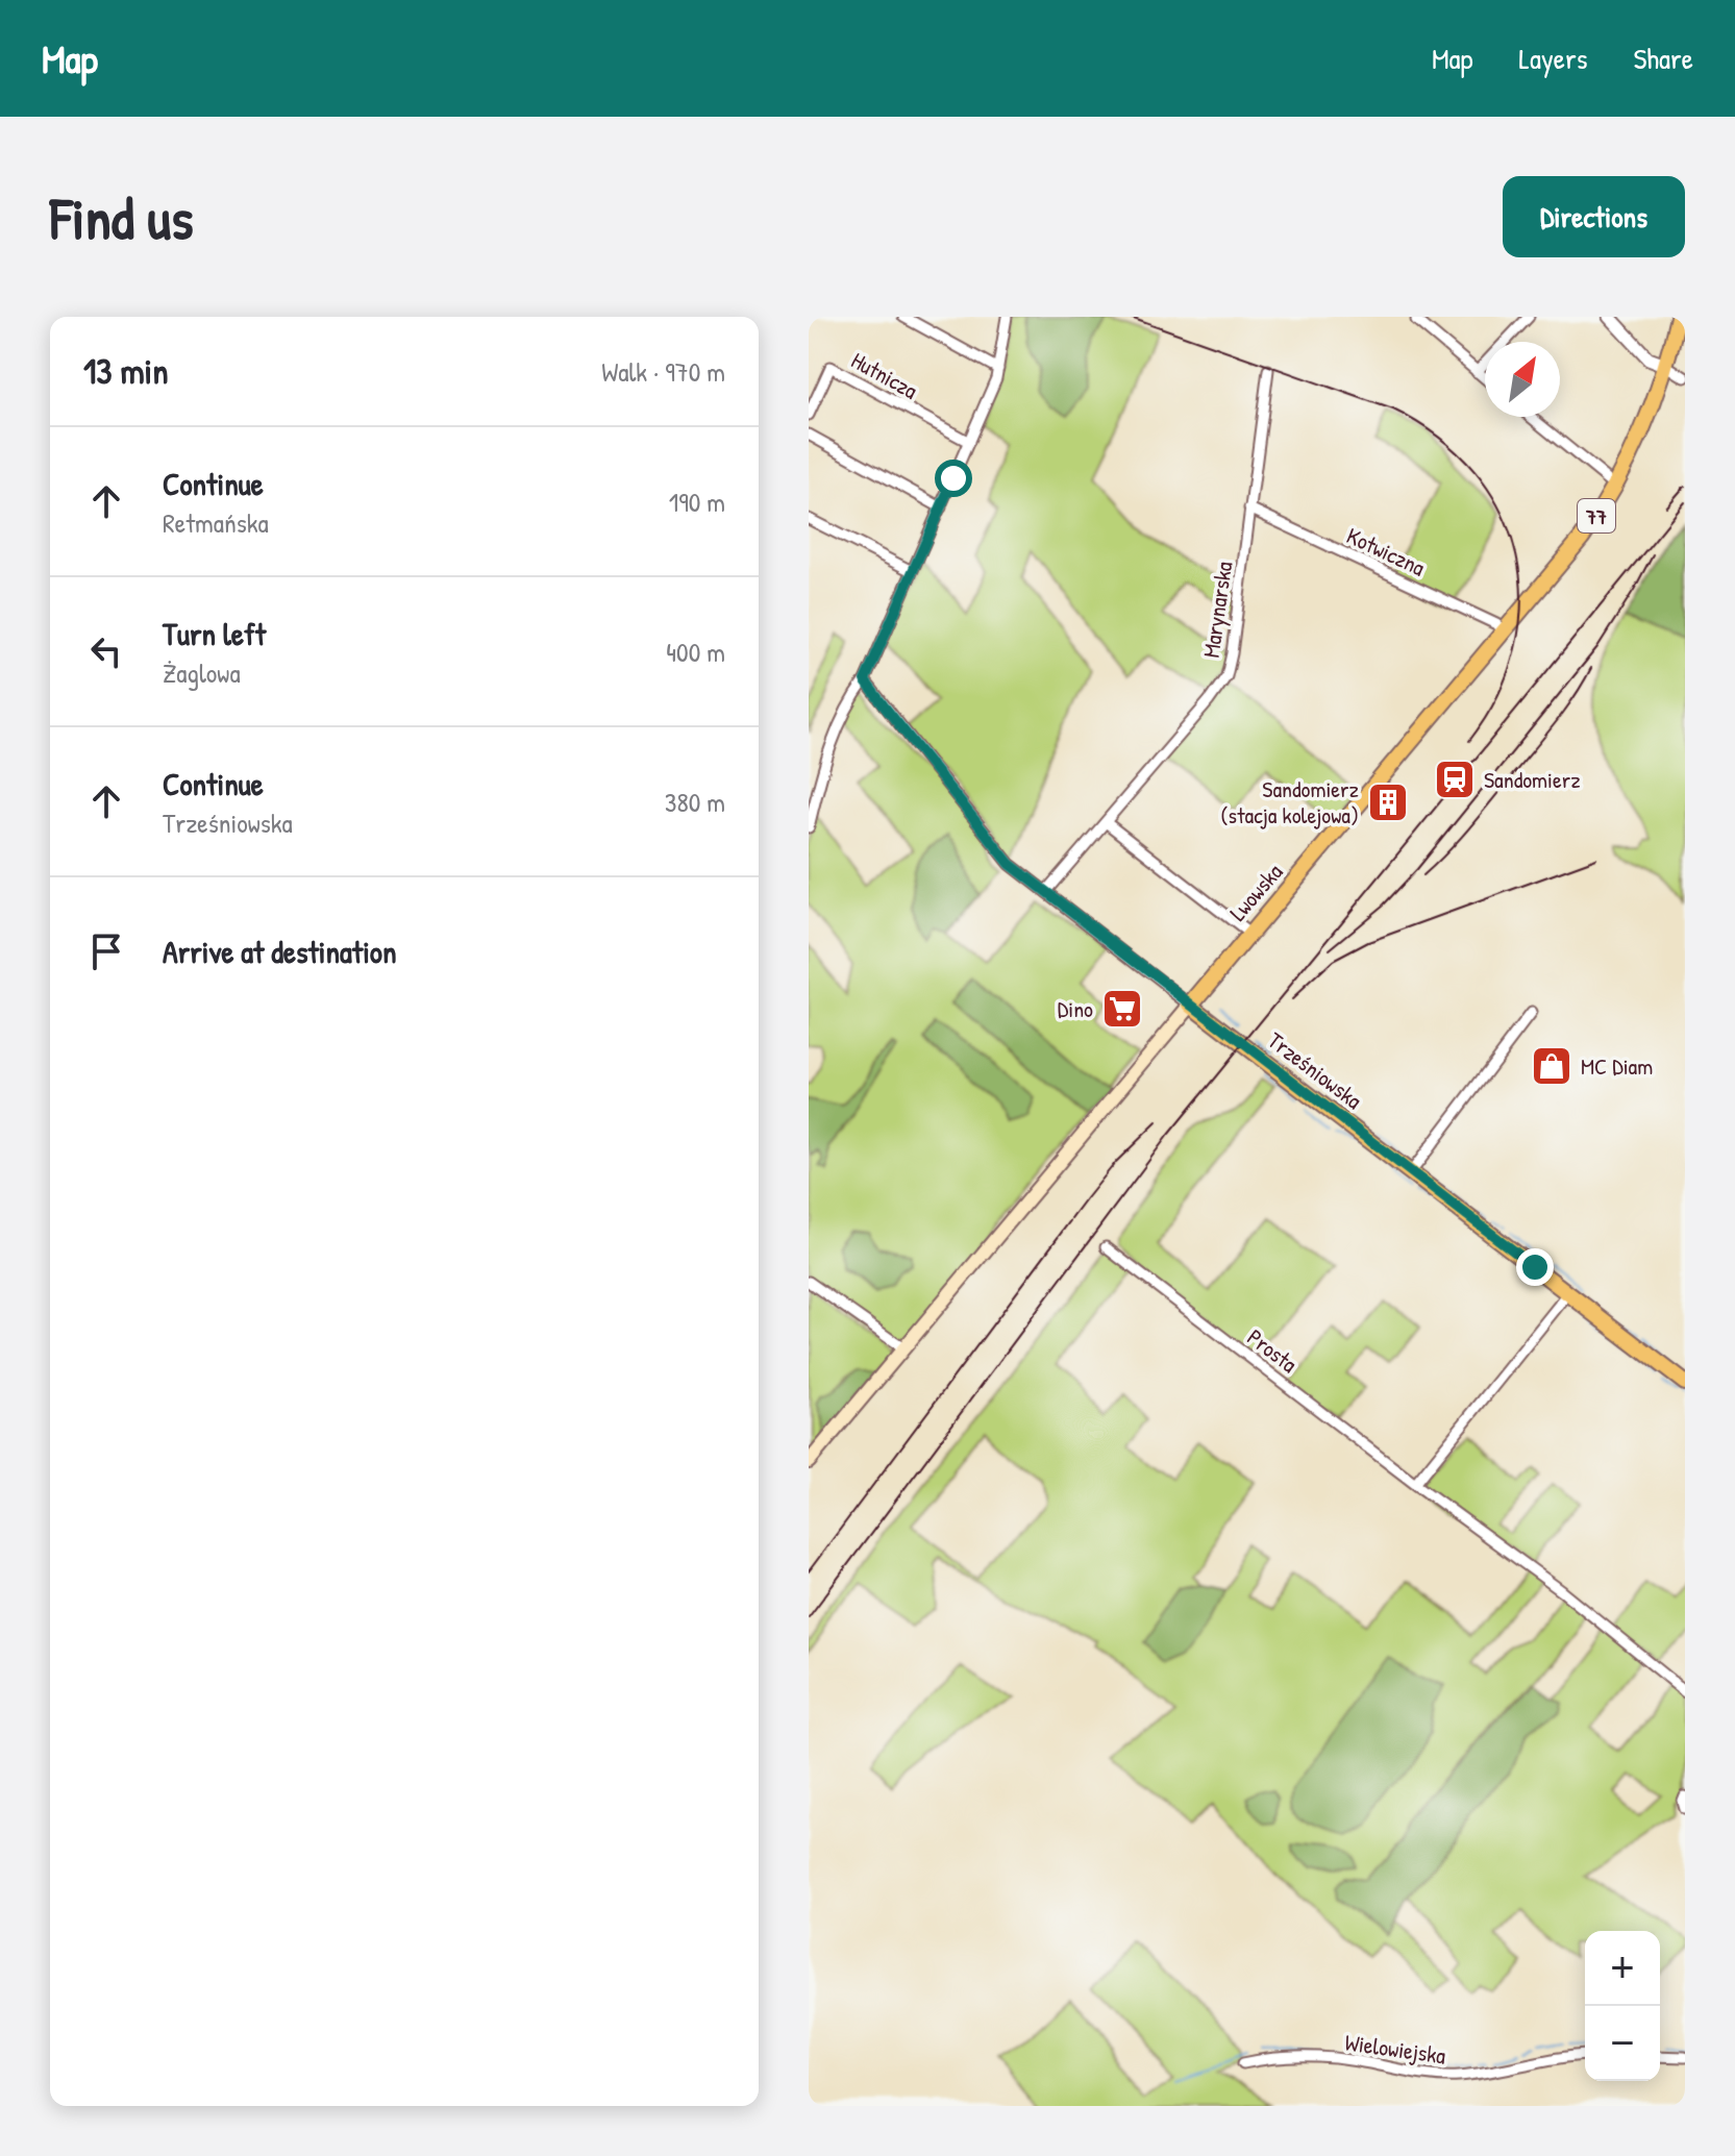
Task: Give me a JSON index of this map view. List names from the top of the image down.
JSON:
{
  "streets": {
    "main road": ["77", "Lwowska", "Trześniowska"],
    "street": [
      "Hutnicza",
      "Kotwiczna",
      "Marynarska",
      "Prosta",
      "Wielowiejska"
    ]
  },
  "crossings": [
    ["Kotwiczna", "Marynarska"],
    ["Kotwiczna", "Lwowska"],
    ["Lwowska", "Trześniowska"]
  ],
  "places": {
    "station": ["Sandomierz"],
    "building": ["Sandomierz (stacja kolejowa)"],
    "supermarket": ["Dino"],
    "shop": ["MC Diam"]
  },
  "north": "top right",
  "page": {
    "header": "Map",
    "nav": ["Map", "Layers", "Share"],
    "buttons": "Directions",
    "title": "Find us",
    "heading": ["13 min", "Walk · 970 m"],
    "list": [
      ["Continue", "Retmańska", "190 m"],
      ["Turn left", "Żaglowa", "400 m"],
      ["Continue", "Trześniowska", "380 m"],
      "Arrive at destination"
    ],
    "map_buttons": ["+", "−"]
  }
}
